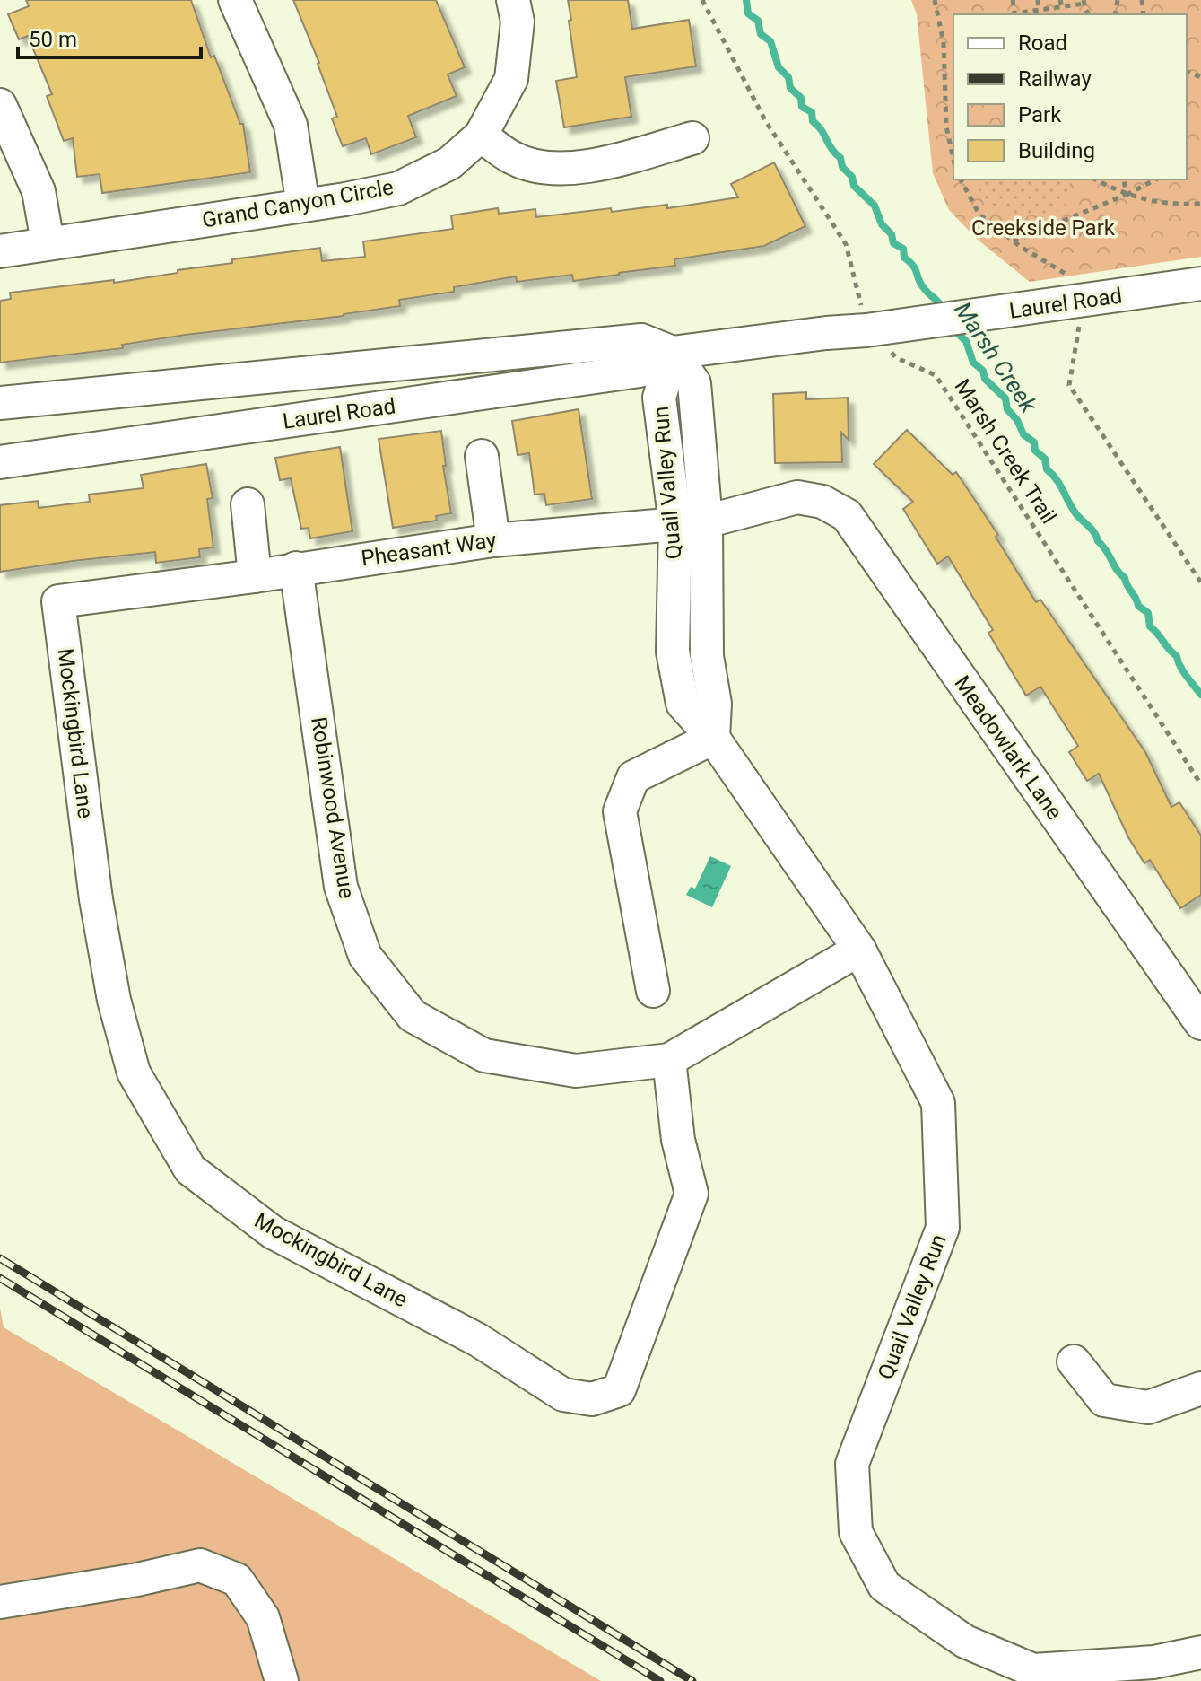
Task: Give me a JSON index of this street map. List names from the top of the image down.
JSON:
{
  "streets": {
    "street": [
      "Grand Canyon Circle",
      "Laurel Road",
      "Quail Valley Run",
      "Pheasant Way",
      "Mockingbird Lane",
      "Meadowlark Lane",
      "Robinwood Avenue"
    ],
    "path": ["Marsh Creek Trail"]
  },
  "crossings": [
    ["Laurel Road", "Marsh Creek Trail"],
    ["Laurel Road", "Quail Valley Run"],
    ["Quail Valley Run", "Pheasant Way"],
    ["Quail Valley Run", "Robinwood Avenue"],
    ["Pheasant Way", "Mockingbird Lane"],
    ["Pheasant Way", "Meadowlark Lane"],
    ["Pheasant Way", "Robinwood Avenue"],
    ["Mockingbird Lane", "Robinwood Avenue"]
  ],
  "water": ["Marsh Creek"],
  "parks": ["Creekside Park"],
  "legend": [
    "Road",
    "Railway",
    "Park",
    "Building"
  ],
  "scale_bar": "50 m"
}
